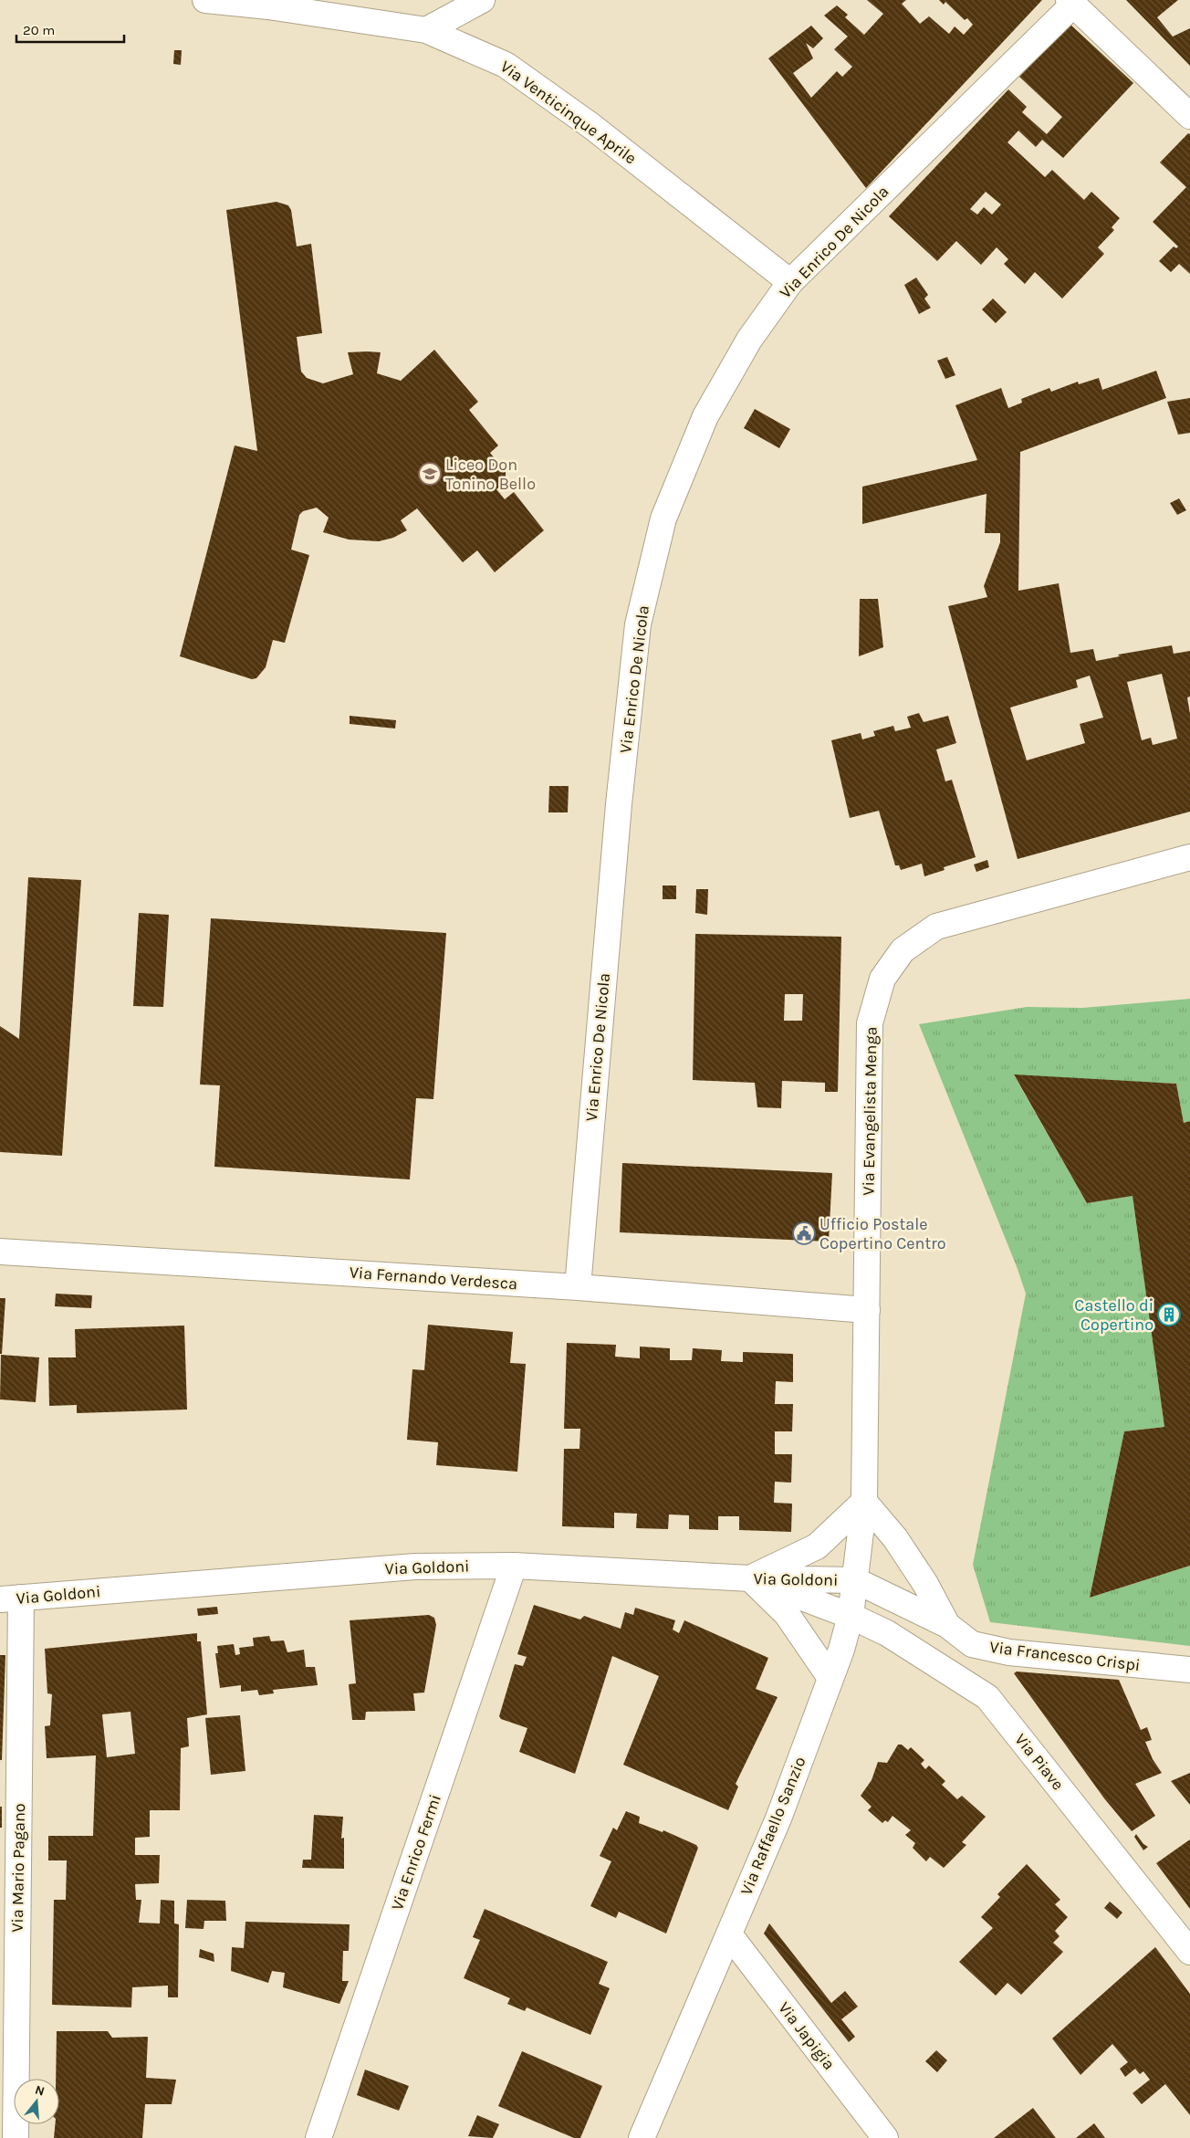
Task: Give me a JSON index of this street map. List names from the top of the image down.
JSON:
{
  "streets": {
    "street": [
      "Via Venticinque Aprile",
      "Via Enrico De Nicola",
      "Via Evangelista Menga",
      "Via Fernando Verdesca",
      "Via Goldoni",
      "Via Francesco Crispi",
      "Via Piave",
      "Via Raffaello Sanzio",
      "Via Enrico Fermi",
      "Via Mario Pagano",
      "Via Japigia"
    ]
  },
  "crossings": [
    ["Via Venticinque Aprile", "Via Enrico De Nicola"],
    ["Via Enrico De Nicola", "Via Fernando Verdesca"],
    ["Via Evangelista Menga", "Via Fernando Verdesca"],
    ["Via Evangelista Menga", "Via Francesco Crispi"],
    ["Via Evangelista Menga", "Via Raffaello Sanzio"],
    ["Via Goldoni", "Via Francesco Crispi"],
    ["Via Goldoni", "Via Piave"],
    ["Via Goldoni", "Via Raffaello Sanzio"],
    ["Via Goldoni", "Via Enrico Fermi"],
    ["Via Goldoni", "Via Mario Pagano"],
    ["Via Francesco Crispi", "Via Raffaello Sanzio"],
    ["Via Piave", "Via Raffaello Sanzio"],
    ["Via Raffaello Sanzio", "Via Japigia"]
  ],
  "places": {
    "school or university": ["Liceo Don Tonino Bello"],
    "public building": ["Ufficio Postale Copertino Centro"],
    "building": ["Castello di Copertino"]
  },
  "scale_bar": "20 m",
  "north": "top"
}
